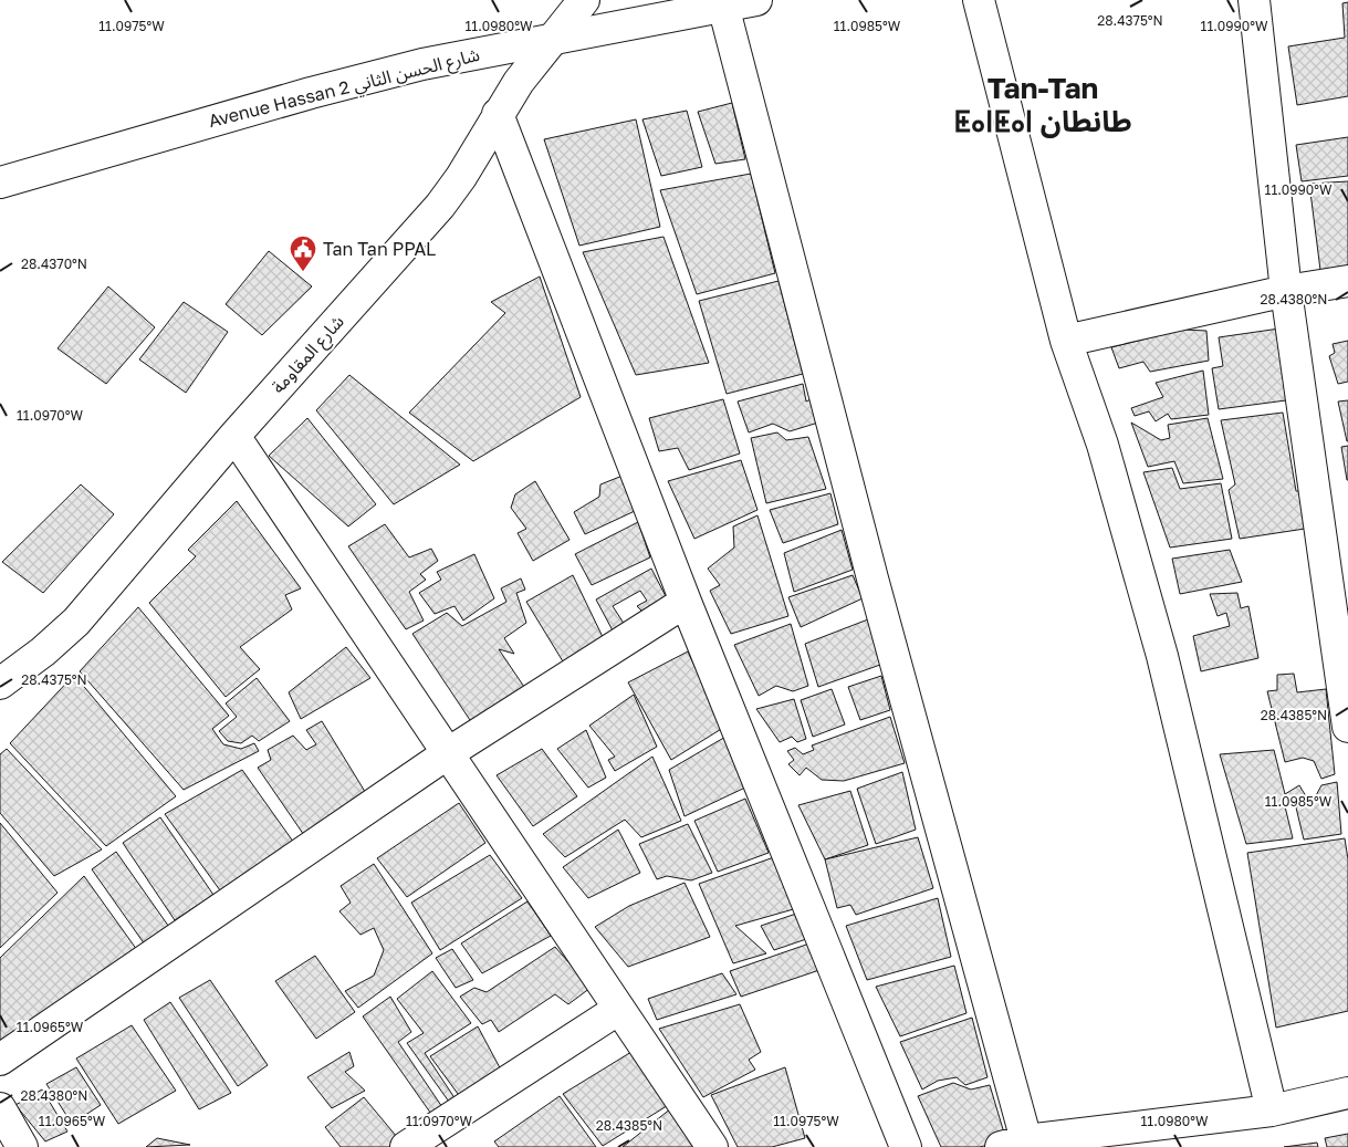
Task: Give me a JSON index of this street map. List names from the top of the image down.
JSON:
{
  "streets": {
    "street": ["Avenue Hassan 2 شارع الحسن الثاني", "شارع المقاومة"]
  },
  "crossings": [
    ["Avenue Hassan 2 شارع الحسن الثاني", "شارع المقاومة"]
  ],
  "districts": ["Tan-Tan ⵟⴰⵏⵟⴰⵏ طانطان"],
  "places": {
    "public building": ["Tan Tan PPAL"]
  },
  "coordinates": [
    "28.4375°N",
    "11.0975°W",
    "11.0980°W",
    "11.0985°W",
    "11.0990°W",
    "28.4370°N",
    "28.4380°N",
    "11.0970°W",
    "28.4385°N",
    "11.0965°W"
  ]
}
